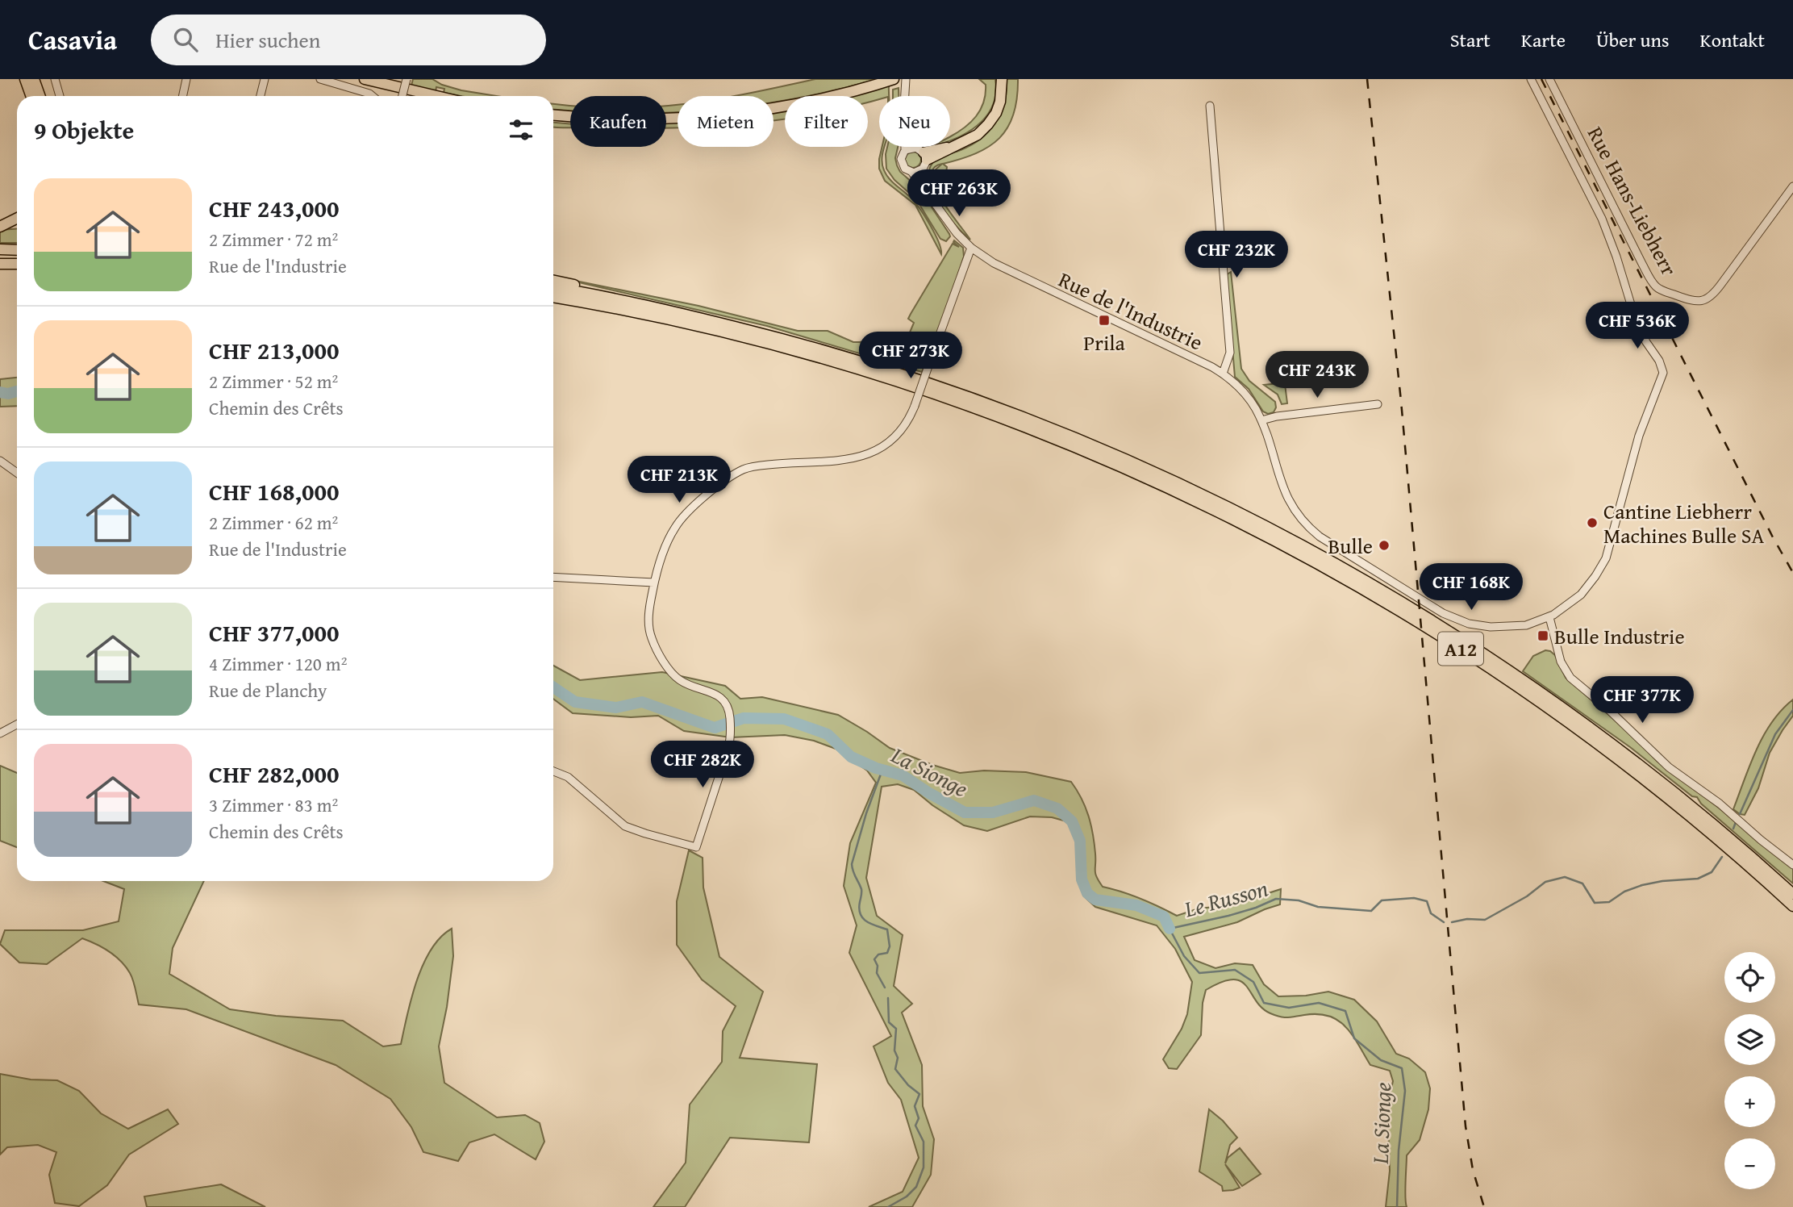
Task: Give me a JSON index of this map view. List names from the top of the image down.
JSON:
{
  "streets": {
    "highway": ["A12"],
    "street": ["Rue Hans-Liebherr", "Rue de l'Industrie"]
  },
  "crossings": [
    ["Rue Hans-Liebherr", "Rue de l'Industrie"]
  ],
  "water": ["La Sionge", "Le Russon"],
  "places": {
    "transit": ["Prila", "Bulle Industrie"],
    "other": ["Cantine Liebherr Machines Bulle SA", "Bulle"]
  },
  "page": {
    "header": "Casavia",
    "search": "Hier suchen",
    "nav": [
      "Start",
      "Karte",
      "Über uns",
      "Kontakt"
    ],
    "chip": [
      "Kaufen",
      "Mieten",
      "Filter",
      "Neu"
    ],
    "heading": "9 Objekte",
    "list": [
      {
        "name": "CHF 243,000",
        "note": "2 Zimmer · 72 m² · Rue de l'Industrie"
      },
      {
        "name": "CHF 213,000",
        "note": "2 Zimmer · 52 m² · Chemin des Crêts"
      },
      {
        "name": "CHF 168,000",
        "note": "2 Zimmer · 62 m² · Rue de l'Industrie"
      },
      {
        "name": "CHF 377,000",
        "note": "4 Zimmer · 120 m² · Rue de Planchy"
      },
      {
        "name": "CHF 282,000",
        "note": "3 Zimmer · 83 m² · Chemin des Crêts"
      }
    ],
    "price": [
      "CHF 263K",
      "CHF 232K",
      "CHF 536K",
      "CHF 273K",
      "CHF 243K",
      "CHF 213K",
      "CHF 168K",
      "CHF 377K",
      "CHF 282K"
    ],
    "map_buttons": ["+", "−"]
  }
}
